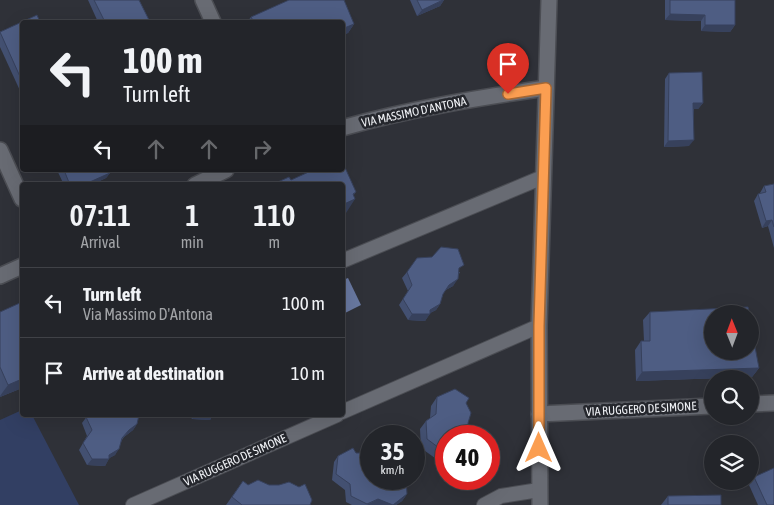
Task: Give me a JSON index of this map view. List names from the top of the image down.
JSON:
{
  "streets": {
    "street": ["VIA MASSIMO D'ANTONA", "VIA RUGGERO DE SIMONE"]
  },
  "north": "top",
  "page": {
    "turn": ["100 m", "Turn left"],
    "eta": [
      "07:11",
      "Arrival",
      "1",
      "min",
      "110",
      "m"
    ],
    "list": [
      {
        "name": "Turn left",
        "note": "Via Massimo D'Antona",
        "value": "100 m"
      },
      {
        "name": "Arrive at destination",
        "value": "10 m"
      }
    ],
    "speed": "35 km/h",
    "limit": "40"
  }
}
